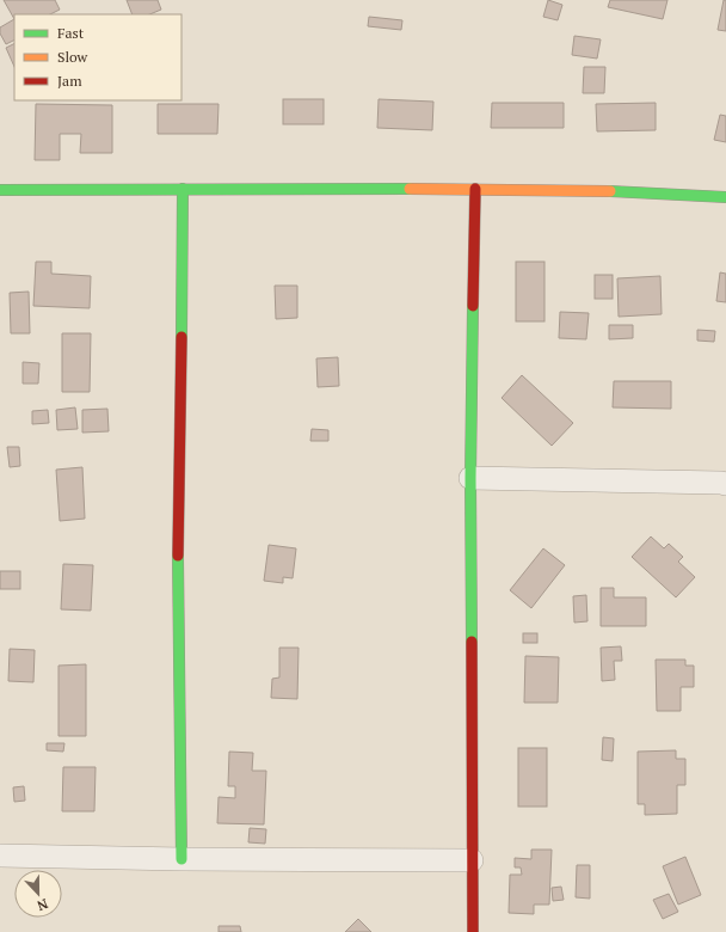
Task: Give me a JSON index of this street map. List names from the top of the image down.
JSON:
{
  "legend": ["Fast", "Slow", "Jam"],
  "north": "bottom"
}
